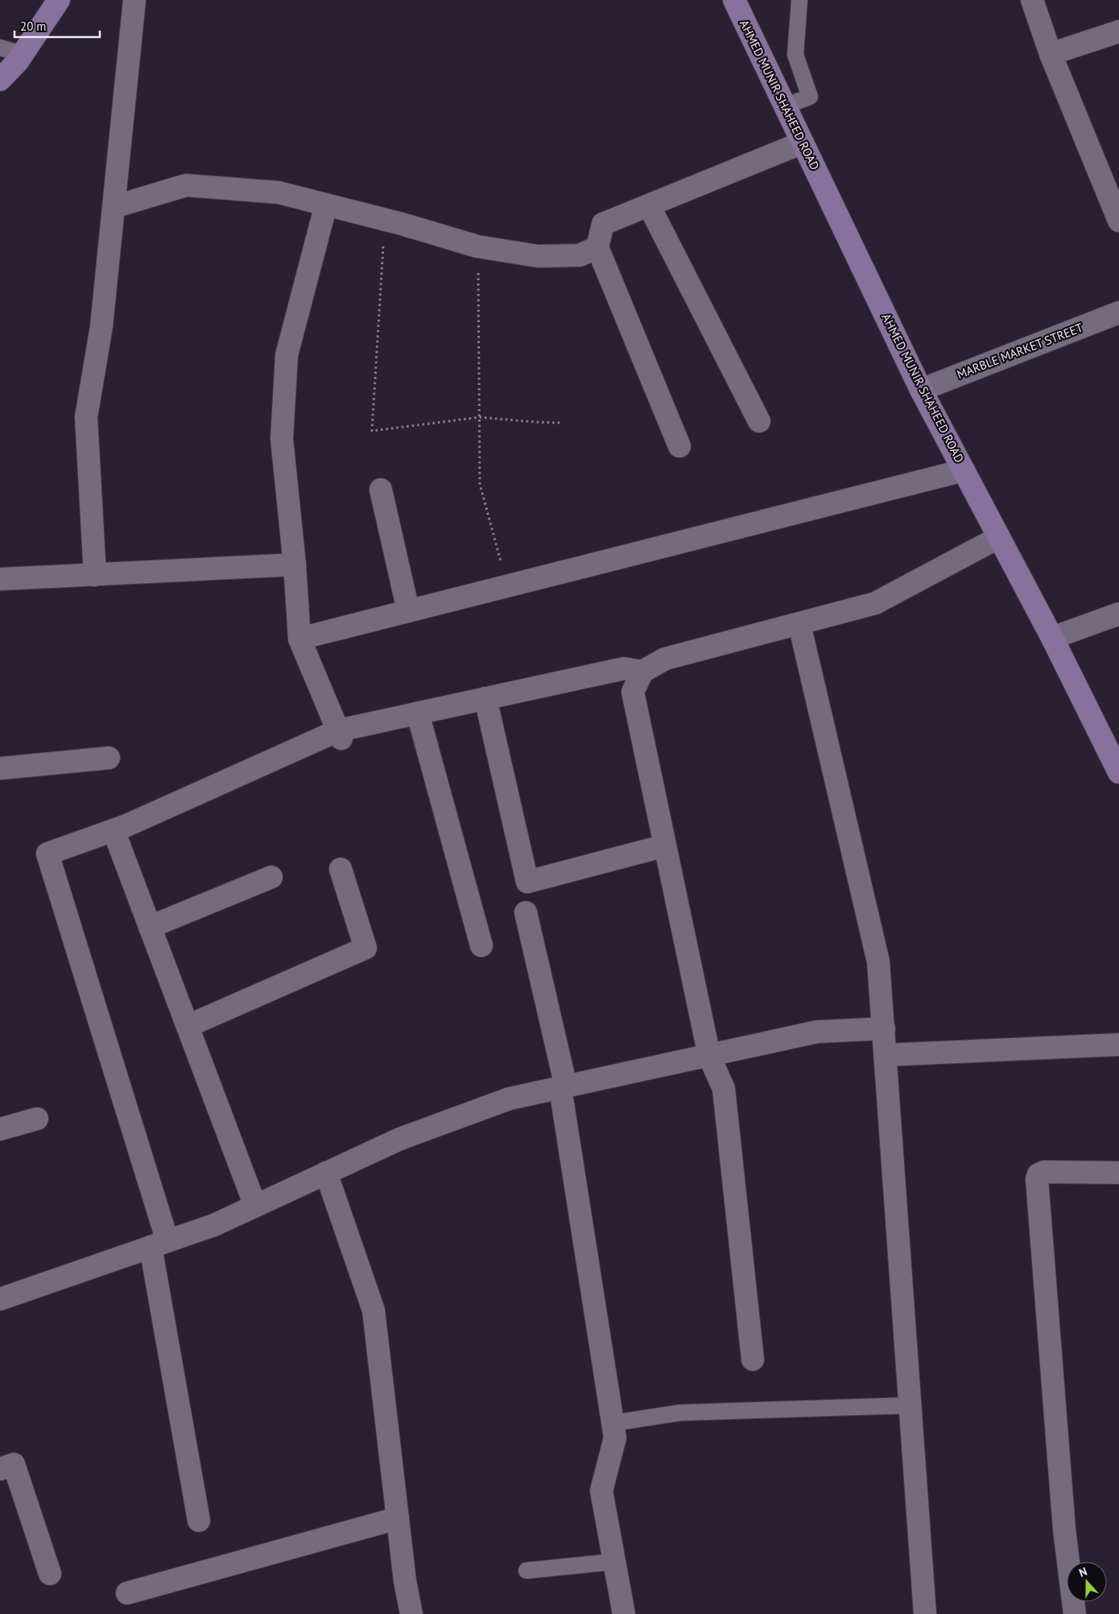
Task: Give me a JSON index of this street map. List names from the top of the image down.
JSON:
{
  "streets": {
    "street": ["AHMED MUNIR SHAHEED ROAD", "MARBLE MARKET STREET"]
  },
  "crossings": [
    ["AHMED MUNIR SHAHEED ROAD", "MARBLE MARKET STREET"]
  ],
  "scale_bar": "20 m",
  "north": "top"
}
